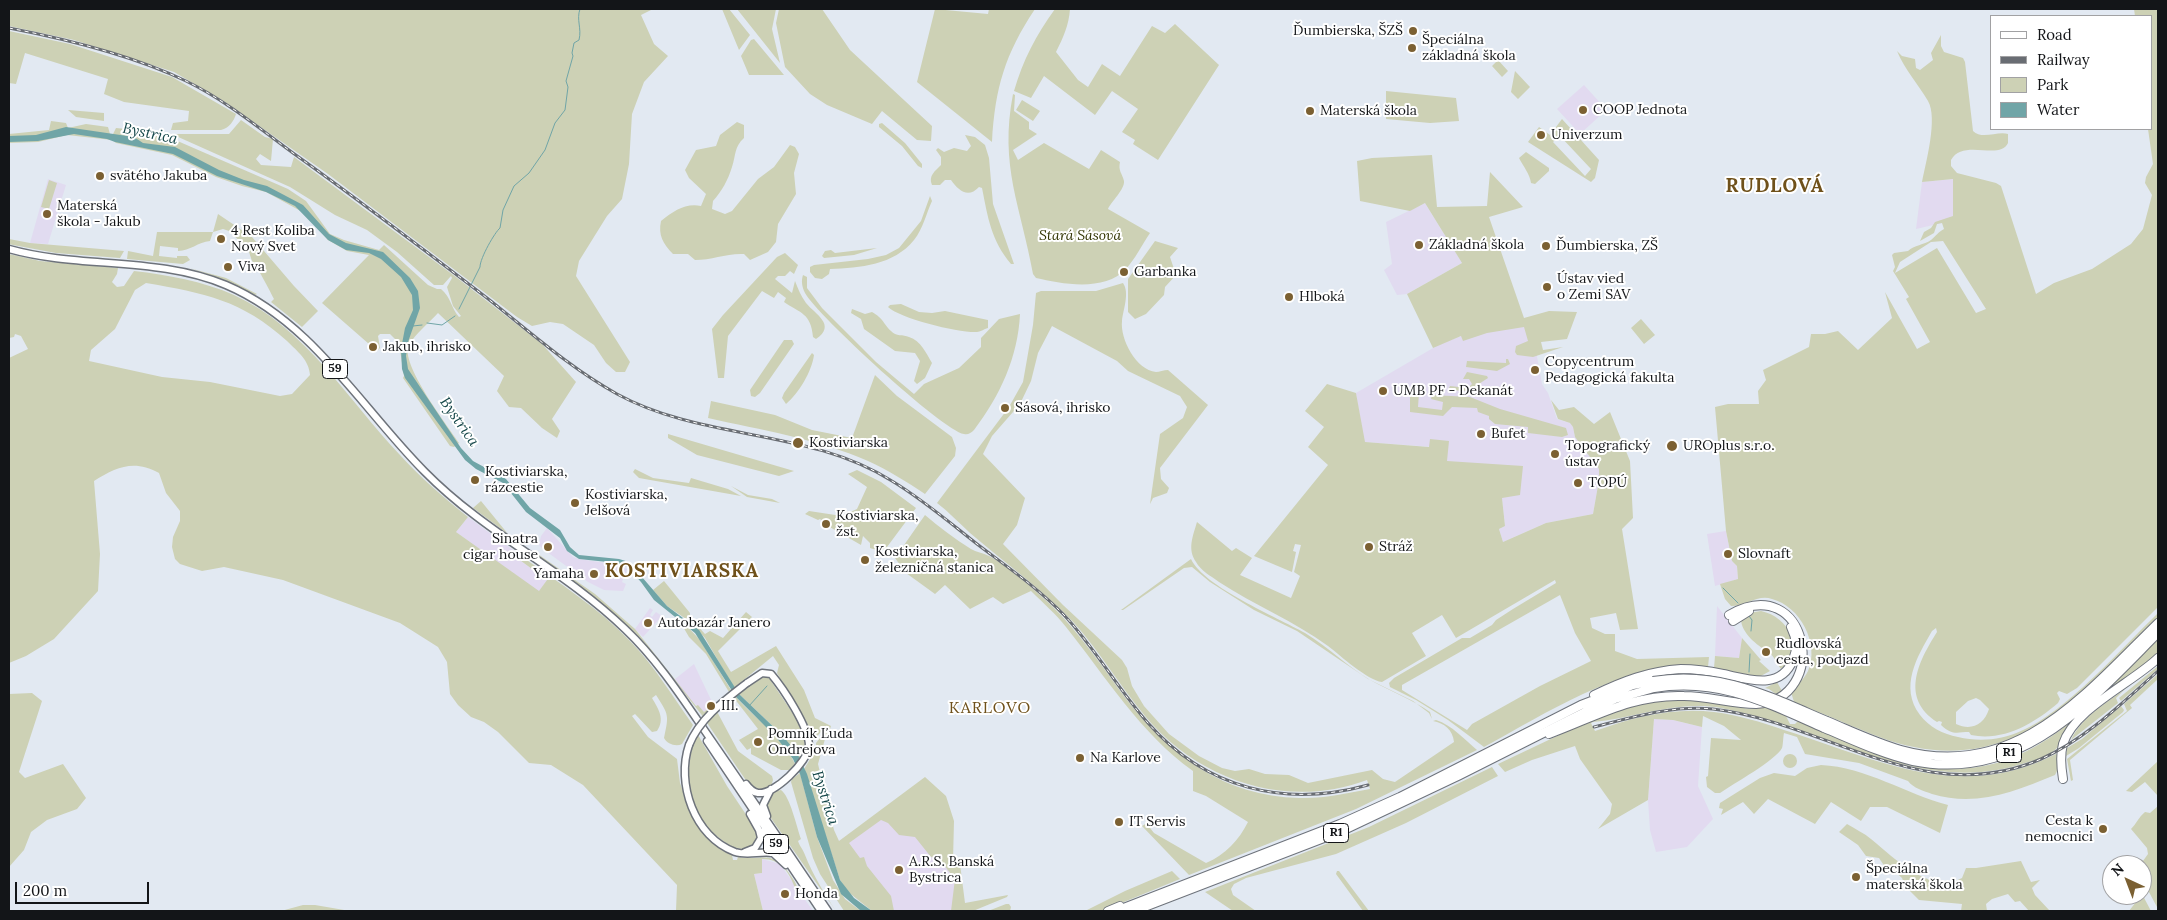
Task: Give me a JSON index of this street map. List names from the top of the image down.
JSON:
{
  "streets": {
    "highway": ["R1"],
    "main road": ["59"]
  },
  "districts": ["RUDLOVÁ", "KOSTIVIARSKA", "KARLOVO"],
  "water": ["Bystrica"],
  "parks": ["Stará Sásová"],
  "places": [
    "Ďumbierska, ŠZŠ",
    "Špeciálna základná škola",
    "COOP Jednota",
    "Materská škola",
    "Univerzum",
    "svätého Jakuba",
    "Materská škola - Jakub",
    "4 Rest Koliba Nový Svet",
    "Základná škola",
    "Ďumbierska, ZŠ",
    "Viva",
    "Garbanka",
    "Ústav vied o Zemi SAV",
    "Hlboká",
    "Jakub, ihrisko",
    "Copycentrum Pedagogická fakulta",
    "UMB PF - Dekanát",
    "Sásová, ihrisko",
    "Bufet",
    "Kostiviarska",
    "UROplus s.r.o.",
    "Topografický ústav",
    "Kostiviarska, rázcestie",
    "TOPÚ",
    "Kostiviarska, Jelšová",
    "Kostiviarska, žst.",
    "Sinatra cigar house",
    "Stráž",
    "Slovnaft",
    "Kostiviarska, železničná stanica",
    "Yamaha",
    "Autobazár Janero",
    "Rudlovská cesta, podjazd",
    "III.",
    "Pomník Ľuda Ondrejova",
    "Na Karlove",
    "IT Servis",
    "Cesta k nemocnici",
    "A.R.S. Banská Bystrica",
    "Špeciálna materská škola",
    "Honda"
  ],
  "legend": [
    "Road",
    "Railway",
    "Park",
    "Water"
  ],
  "scale_bar": "200 m",
  "north": "top left"
}
